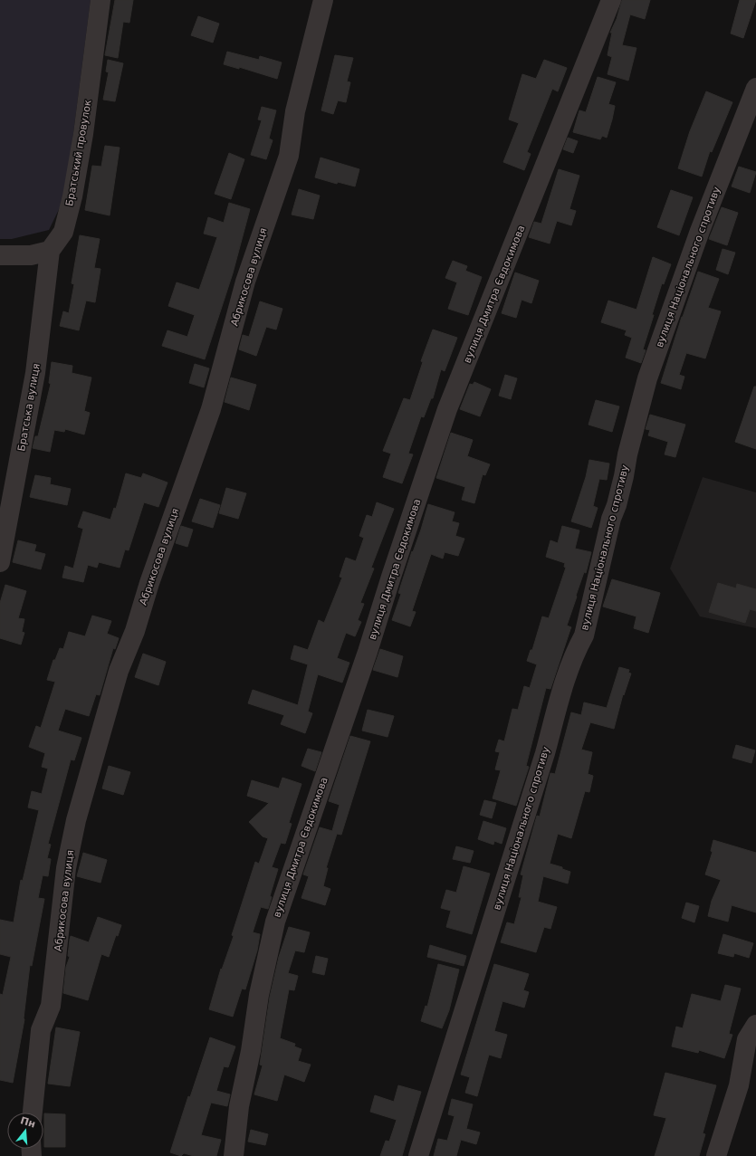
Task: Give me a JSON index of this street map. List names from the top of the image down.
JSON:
{
  "streets": {
    "street": [
      "Братський провулок",
      "вулиця Національного спротиву",
      "Абрикосова вулиця",
      "вулиця Дмитра Євдокимова",
      "Братська вулиця"
    ]
  },
  "crossings": [
    ["Братський провулок", "Братська вулиця"]
  ],
  "north": "top"
}
